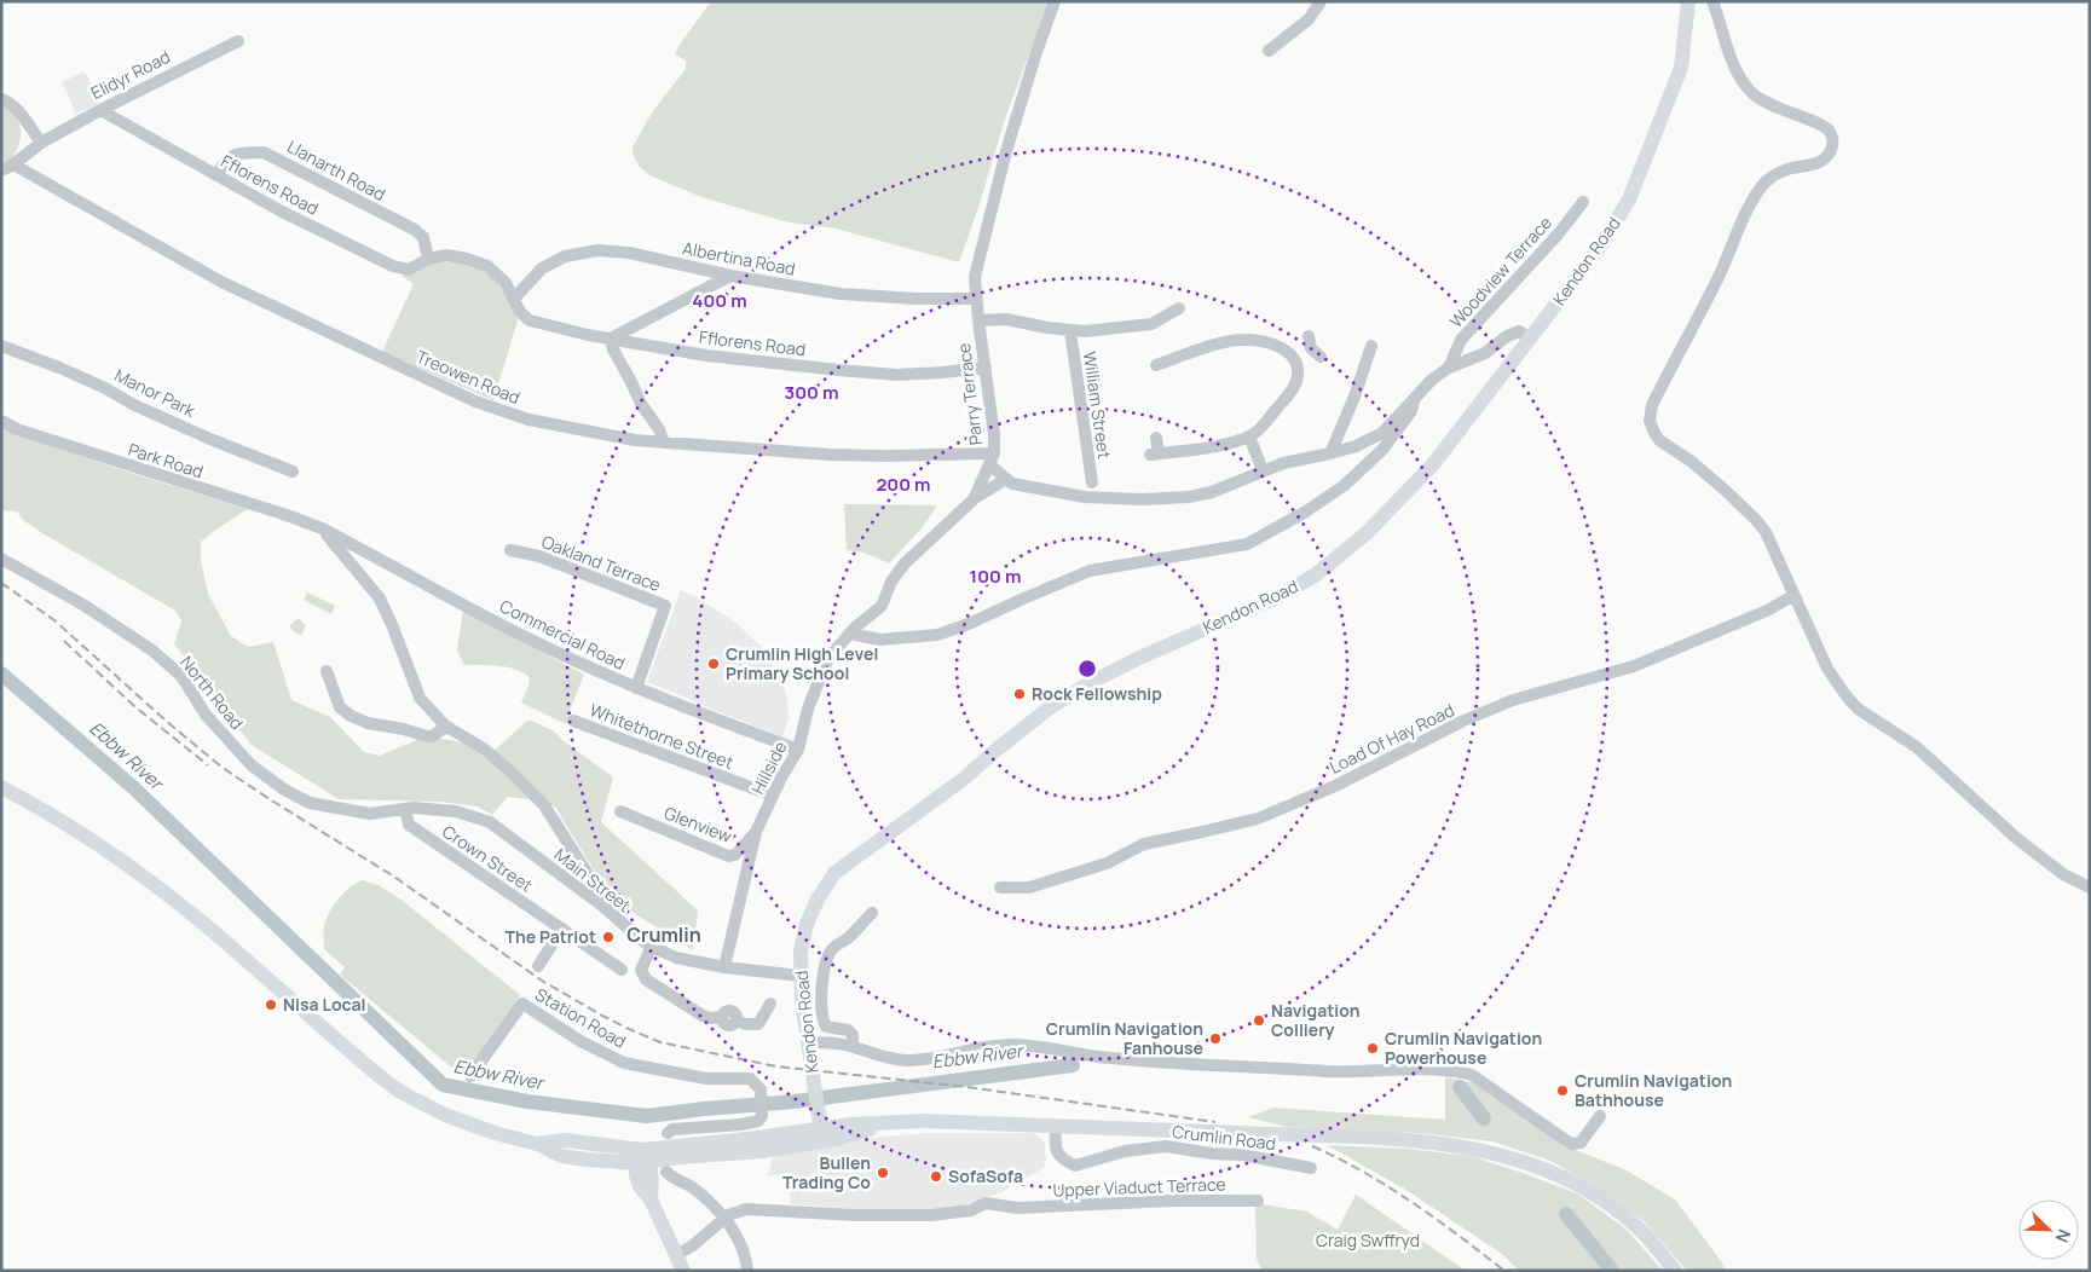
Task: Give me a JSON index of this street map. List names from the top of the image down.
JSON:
{
  "streets": {
    "main road": ["Kendon Road"],
    "street": [
      "Elidyr Road",
      "Llanarth Road",
      "Fflorens Road",
      "Albertina Road",
      "Woodview Terrace",
      "Treowen Road",
      "Manor Park",
      "Parry Terrace",
      "William Street",
      "Park Road",
      "Oakland Terrace",
      "Commercial Road",
      "North Road",
      "Whitethorne Street",
      "Load Of Hay Road",
      "Hillside",
      "Glenview",
      "Crown Street",
      "Main Street",
      "Station Road",
      "Crumlin Road",
      "Upper Viaduct Terrace"
    ]
  },
  "crossings": [
    ["Elidyr Road", "Fflorens Road"],
    ["Elidyr Road", "Treowen Road"],
    ["Llanarth Road", "Fflorens Road"],
    ["Fflorens Road", "Albertina Road"],
    ["Fflorens Road", "Parry Terrace"],
    ["Albertina Road", "Parry Terrace"],
    ["Kendon Road", "Main Street"],
    ["Treowen Road", "Parry Terrace"],
    ["Treowen Road", "Hillside"],
    ["Parry Terrace", "Hillside"],
    ["Park Road", "Commercial Road"],
    ["Oakland Terrace", "Commercial Road"],
    ["Commercial Road", "Hillside"],
    ["North Road", "Crown Street"],
    ["North Road", "Main Street"],
    ["Whitethorne Street", "Hillside"],
    ["Hillside", "Glenview"],
    ["Hillside", "Main Street"],
    ["Crown Street", "Main Street"]
  ],
  "districts": ["Crumlin"],
  "water": ["Ebbw River"],
  "parks": ["Craig Swffryd"],
  "places": [
    "Crumlin High Level Primary School",
    "Rock Fellowship",
    "The Patriot",
    "Nisa Local",
    "Navigation Colliery",
    "Crumlin Navigation Fanhouse",
    "Crumlin Navigation Powerhouse",
    "Crumlin Navigation Bathhouse",
    "Bullen Trading Co",
    "SofaSofa"
  ],
  "north": "bottom right",
  "rings": [
    "400 m",
    "300 m",
    "200 m",
    "100 m"
  ]
}
